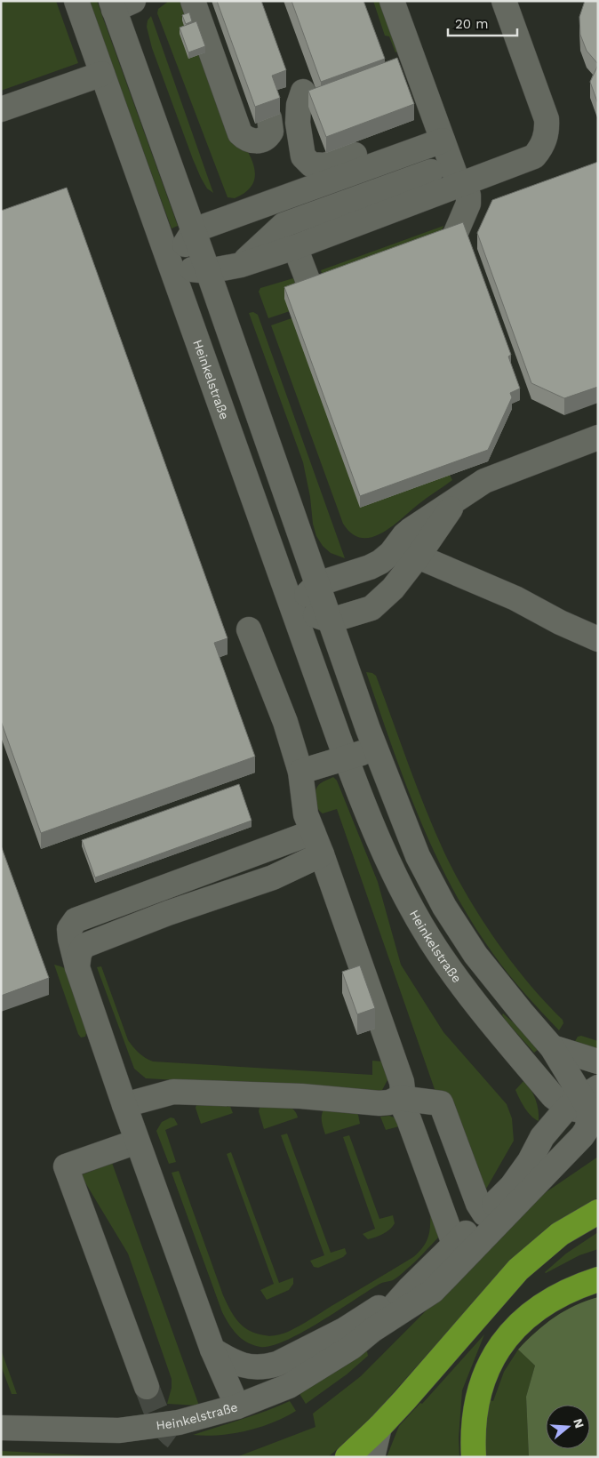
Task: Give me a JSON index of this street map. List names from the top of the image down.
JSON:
{
  "streets": {
    "street": ["Heinkelstraße"]
  },
  "scale_bar": "20 m",
  "north": "right"
}
